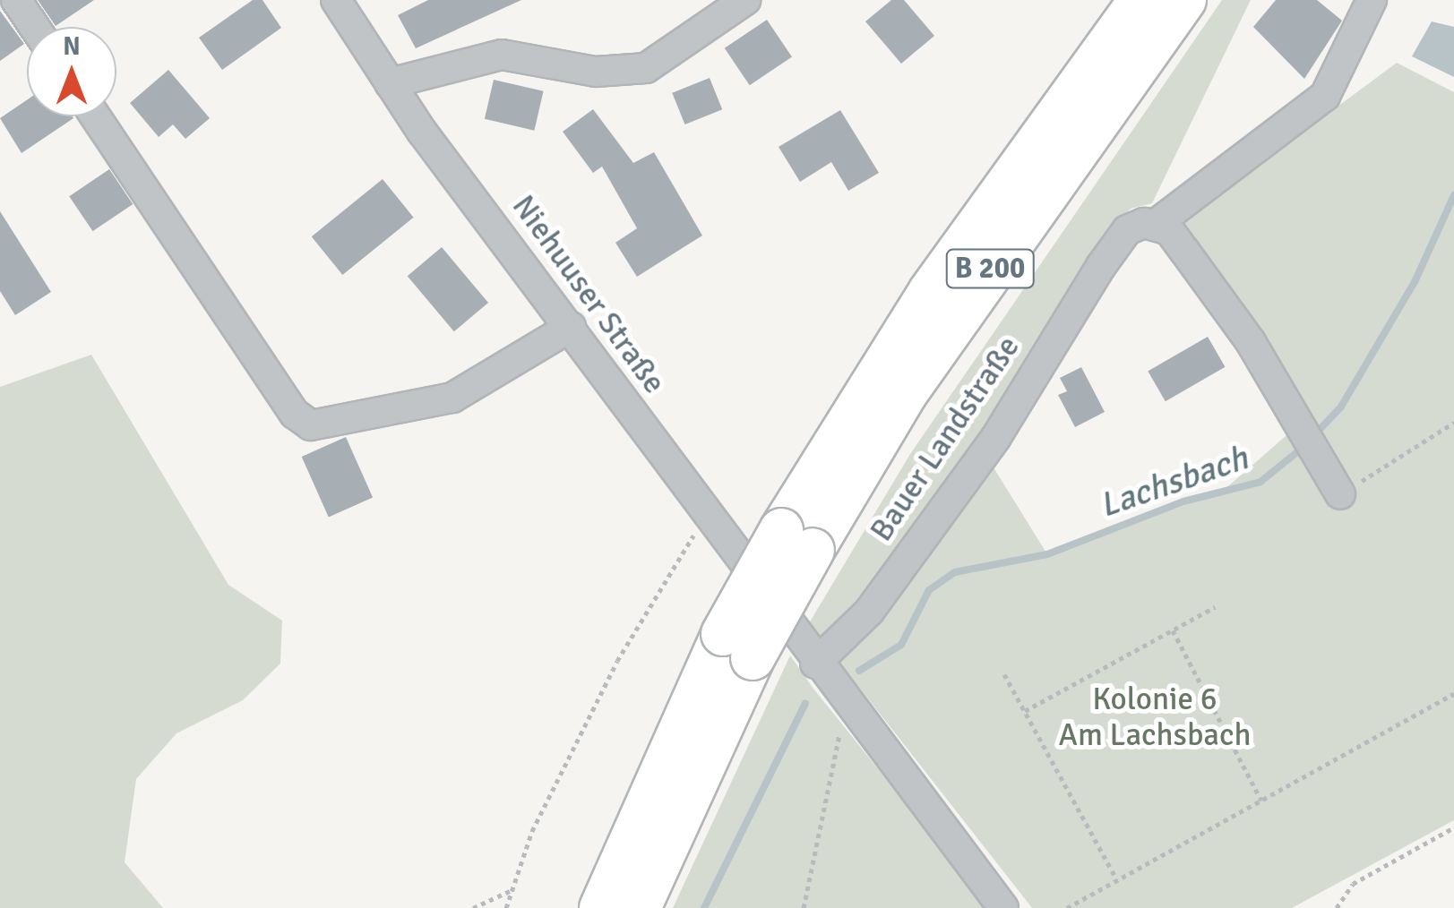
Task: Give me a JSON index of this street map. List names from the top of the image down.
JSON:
{
  "streets": {
    "highway": ["B 200"],
    "street": ["Niehuuser Straße", "Bauer Landstraße"]
  },
  "crossings": [
    ["Niehuuser Straße", "Bauer Landstraße"]
  ],
  "water": ["Lachsbach"],
  "parks": ["Kolonie 6 Am Lachsbach"],
  "north": "top"
}
